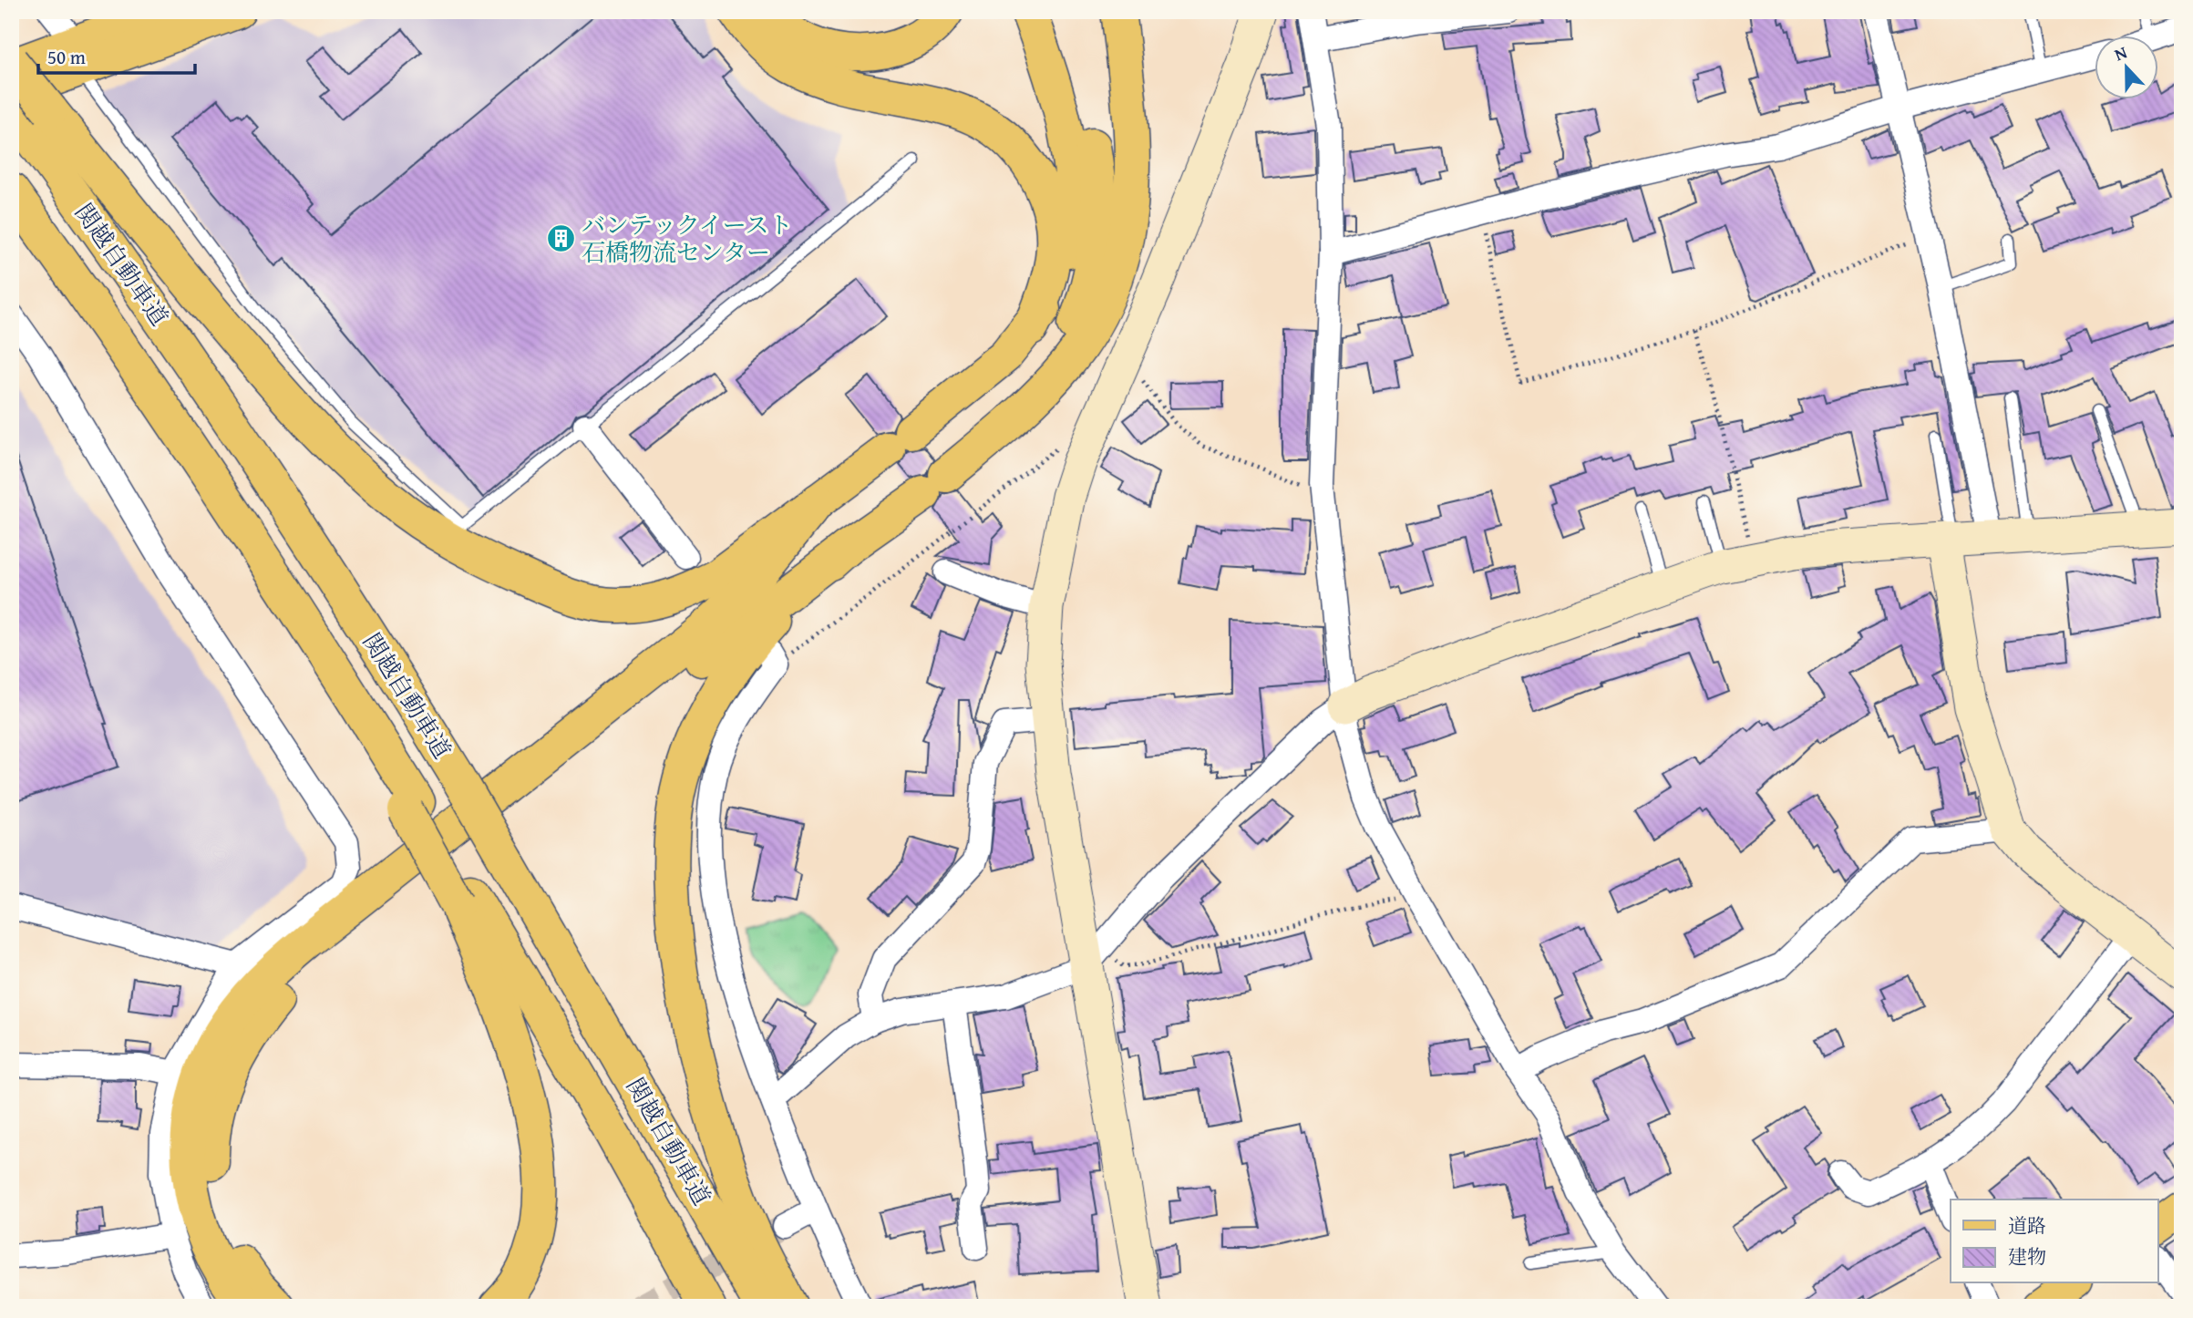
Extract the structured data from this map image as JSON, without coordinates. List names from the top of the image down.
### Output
{
  "streets": {
    "main road": ["関越自動車道"]
  },
  "places": {
    "building": ["バンテックイースト 石橋物流センター"]
  },
  "legend": ["道路", "建物"],
  "scale_bar": "50 m",
  "north": "top"
}
